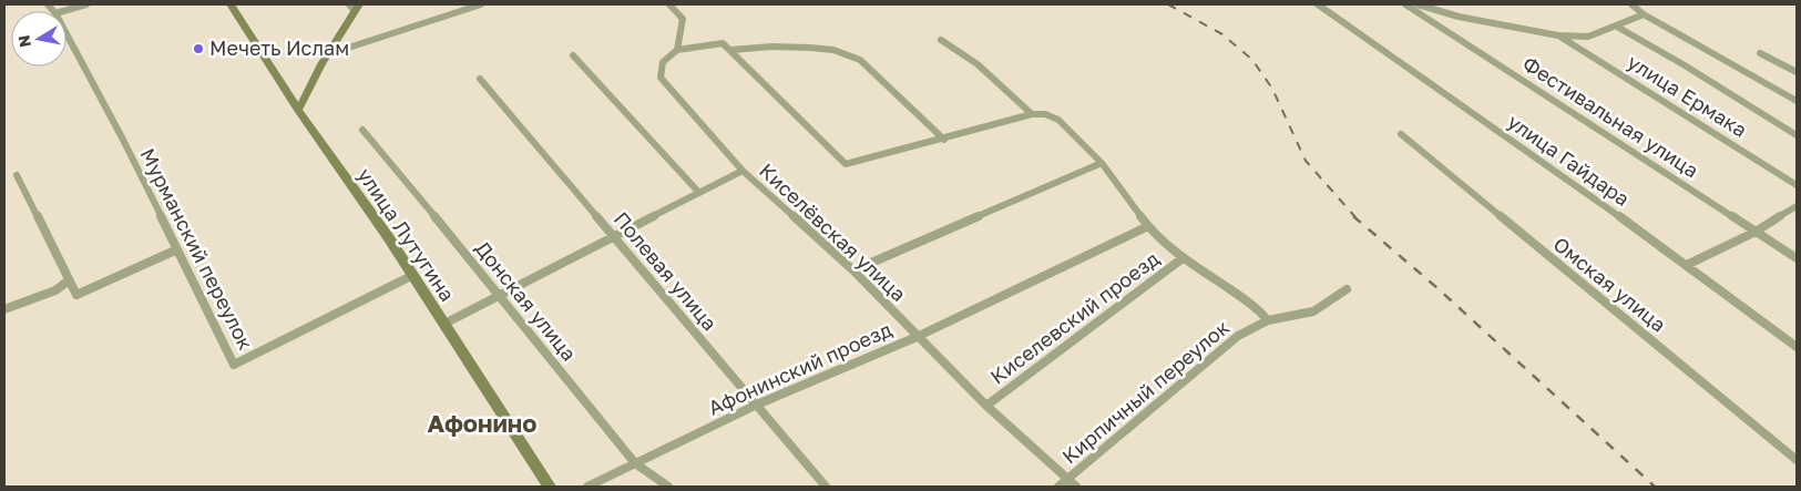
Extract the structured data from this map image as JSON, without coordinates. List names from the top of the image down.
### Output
{
  "streets": {
    "main road": ["улица Лутугина"],
    "street": [
      "улица Ермака",
      "Фестивальная улица",
      "улица Гайдара",
      "Киселёвская улица",
      "Мурманский переулок",
      "Полевая улица",
      "Омская улица",
      "Донская улица",
      "Киселевский проезд",
      "Афонинский проезд",
      "Кирпичный переулок"
    ]
  },
  "crossings": [
    ["Киселёвская улица", "Киселевский проезд"],
    ["Киселёвская улица", "Афонинский проезд"],
    ["Киселёвская улица", "Кирпичный переулок"],
    ["улица Лутугина", "Мурманский переулок"],
    ["Полевая улица", "Афонинский проезд"],
    ["Донская улица", "Афонинский проезд"]
  ],
  "districts": ["Афонино"],
  "places": ["Мечеть Ислам"],
  "north": "left"
}
